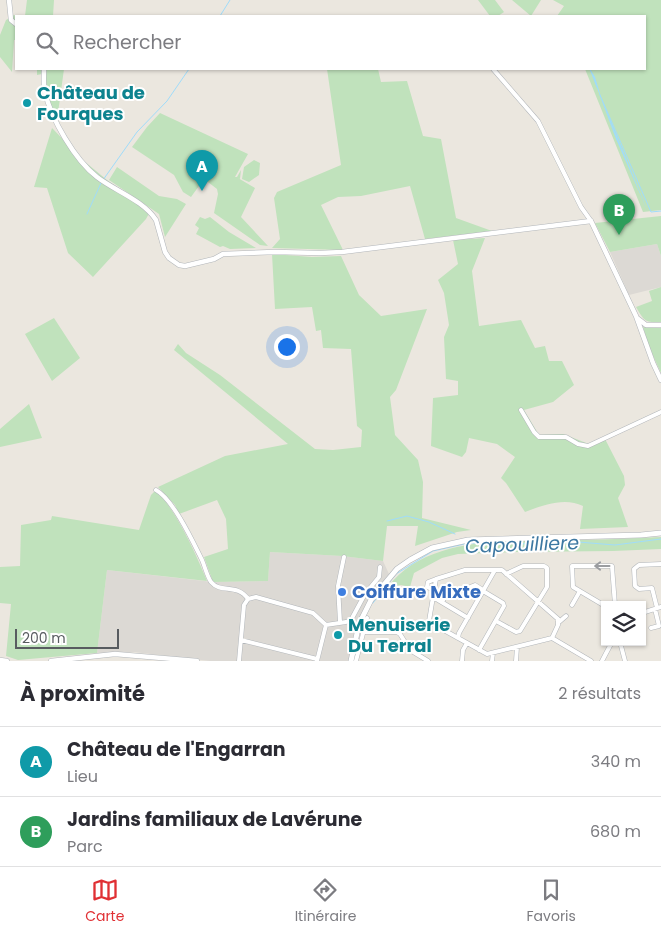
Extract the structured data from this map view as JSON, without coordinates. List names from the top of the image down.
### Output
{
  "water": ["Capouilliere"],
  "places": ["Château de Fourques", "Coiffure Mixte", "Menuiserie Du Terral"],
  "scale_bar": "200 m",
  "page": {
    "search": "Rechercher",
    "pins": ["A", "B"],
    "scale": "200 m",
    "heading": ["À proximité", "2 résultats"],
    "list": [
      {
        "mark": "A",
        "name": "Château de l'Engarran",
        "note": "Lieu",
        "value": "340 m"
      },
      {
        "mark": "B",
        "name": "Jardins familiaux de Lavérune",
        "note": "Parc",
        "value": "680 m"
      }
    ],
    "nav": ["Carte", "Itinéraire", "Favoris"]
  }
}
